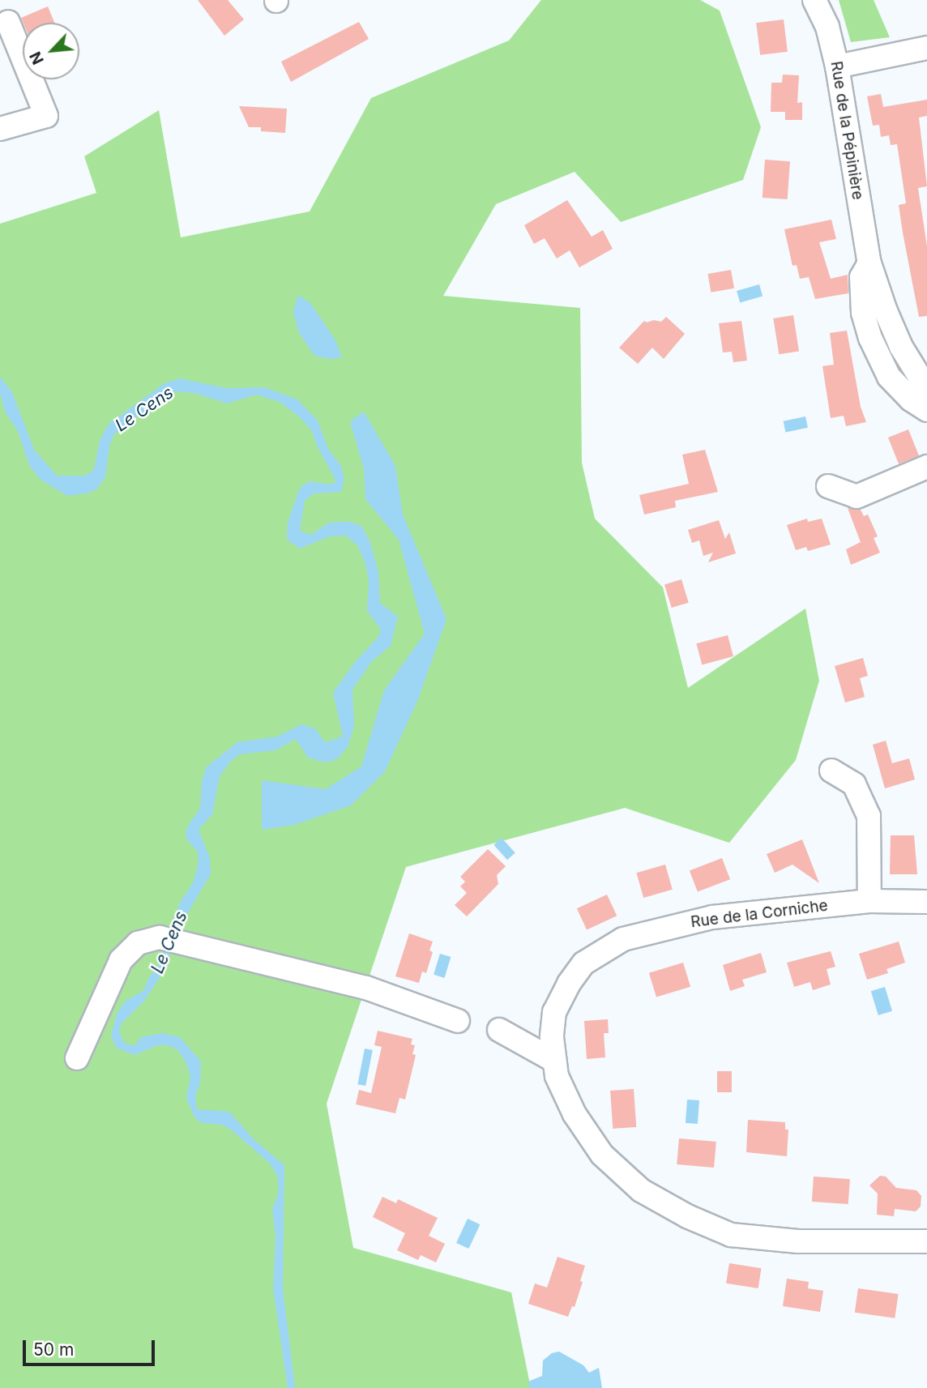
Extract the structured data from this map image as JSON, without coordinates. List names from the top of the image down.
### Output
{
  "streets": {
    "street": ["Rue de la Pépinière", "Rue de la Corniche"]
  },
  "water": ["Le Cens"],
  "scale_bar": "50 m",
  "north": "bottom left"
}
